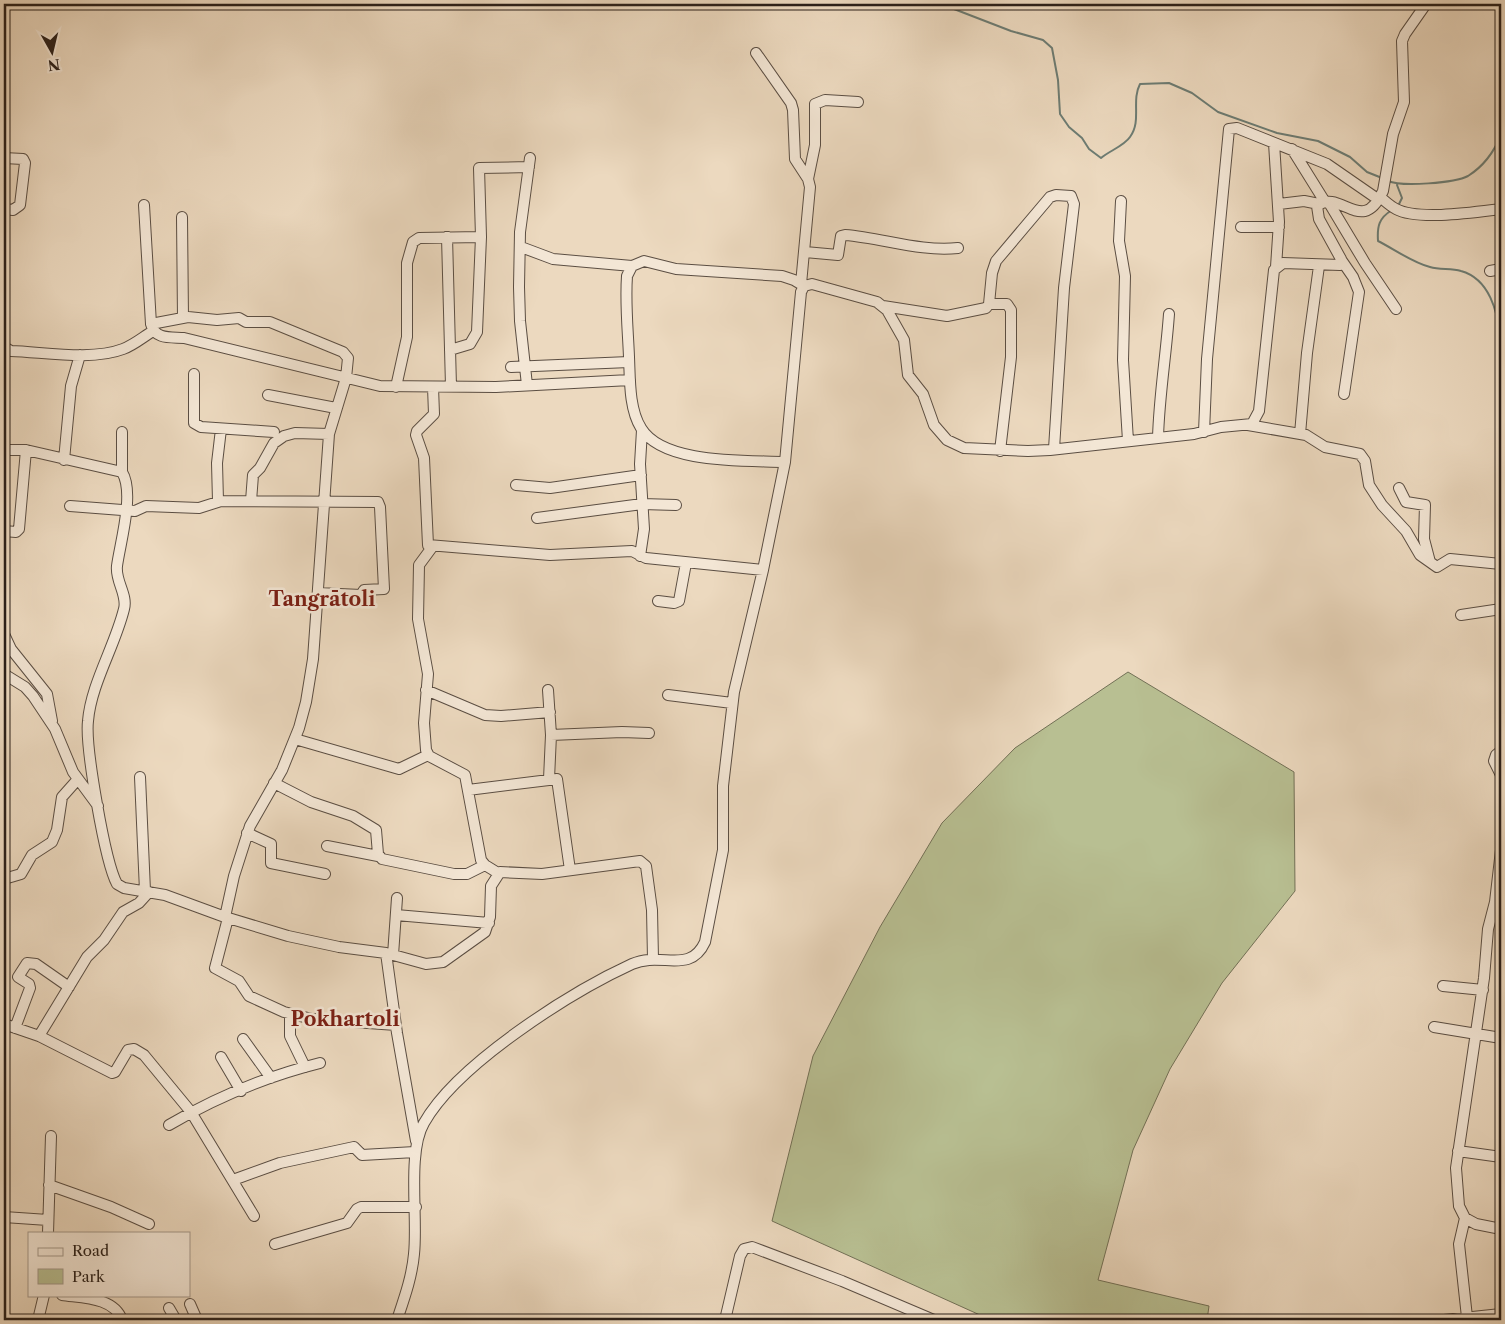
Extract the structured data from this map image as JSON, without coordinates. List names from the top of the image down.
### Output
{
  "districts": ["Tangrātoli", "Pokhartoli"],
  "legend": ["Road", "Park"],
  "north": "bottom"
}
